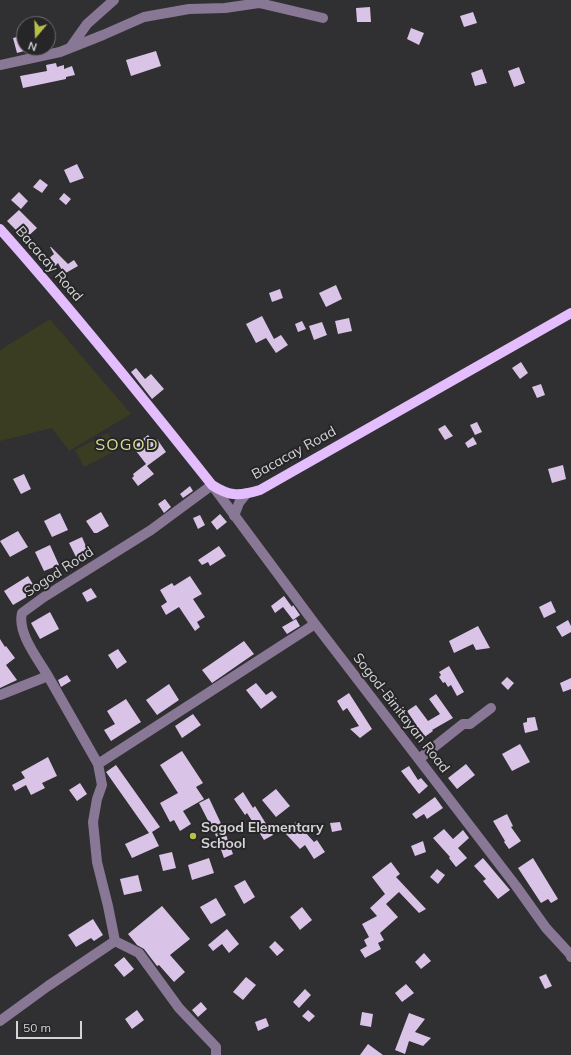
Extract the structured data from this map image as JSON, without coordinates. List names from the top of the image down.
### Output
{
  "streets": {
    "main road": ["Bacacay Road"],
    "street": ["Sogod Road", "Sogod-Binitayan Road"]
  },
  "crossings": [
    ["Bacacay Road", "Sogod Road"],
    ["Bacacay Road", "Sogod-Binitayan Road"],
    ["Sogod Road", "Sogod-Binitayan Road"]
  ],
  "districts": ["SOGOD"],
  "places": ["Sogod Elementary School"],
  "scale_bar": "50 m",
  "north": "bottom"
}
